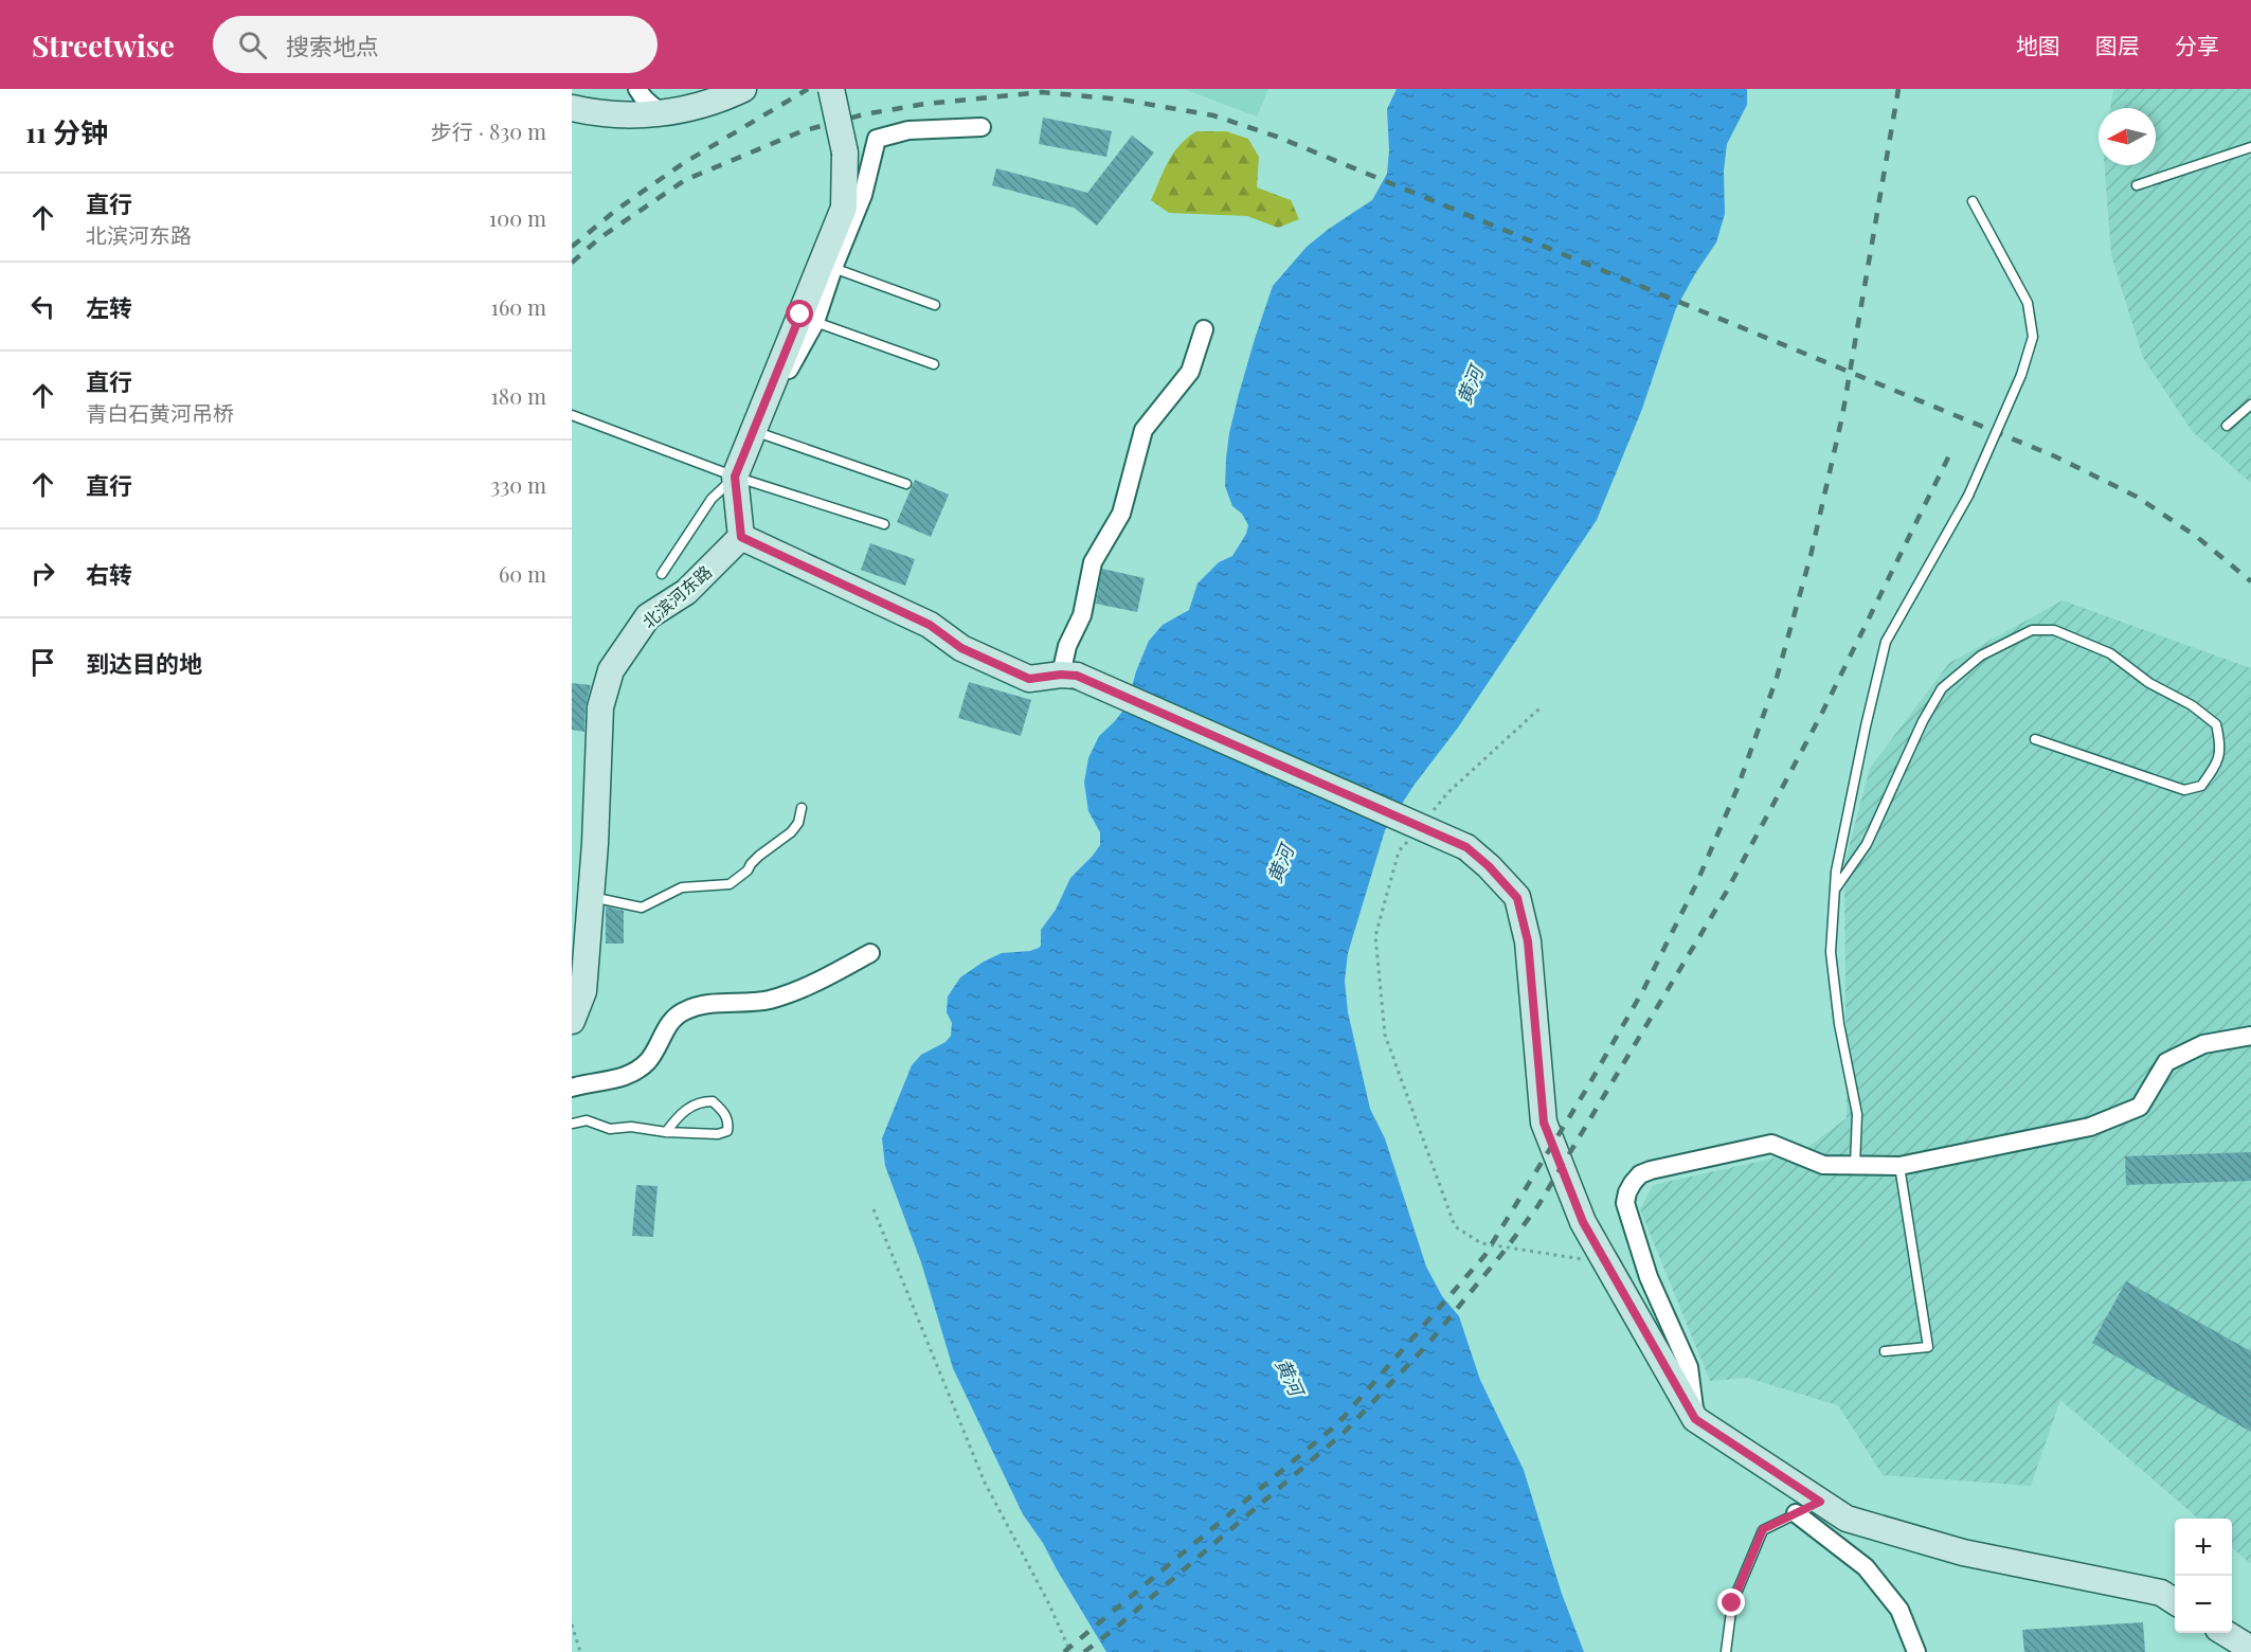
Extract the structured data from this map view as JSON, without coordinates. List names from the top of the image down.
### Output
{
  "streets": {
    "street": ["北滨河东路"]
  },
  "water": ["黄河"],
  "north": "left",
  "page": {
    "header": "Streetwise",
    "search": "搜索地点",
    "nav": ["地图", "图层", "分享"],
    "heading": ["11 分钟", "步行 · 830 m"],
    "list": [
      ["直行", "北滨河东路", "100 m"],
      ["左转", "160 m"],
      ["直行", "青白石黄河吊桥", "180 m"],
      ["直行", "330 m"],
      ["右转", "60 m"],
      "到达目的地"
    ],
    "map_buttons": ["+", "−"]
  }
}
